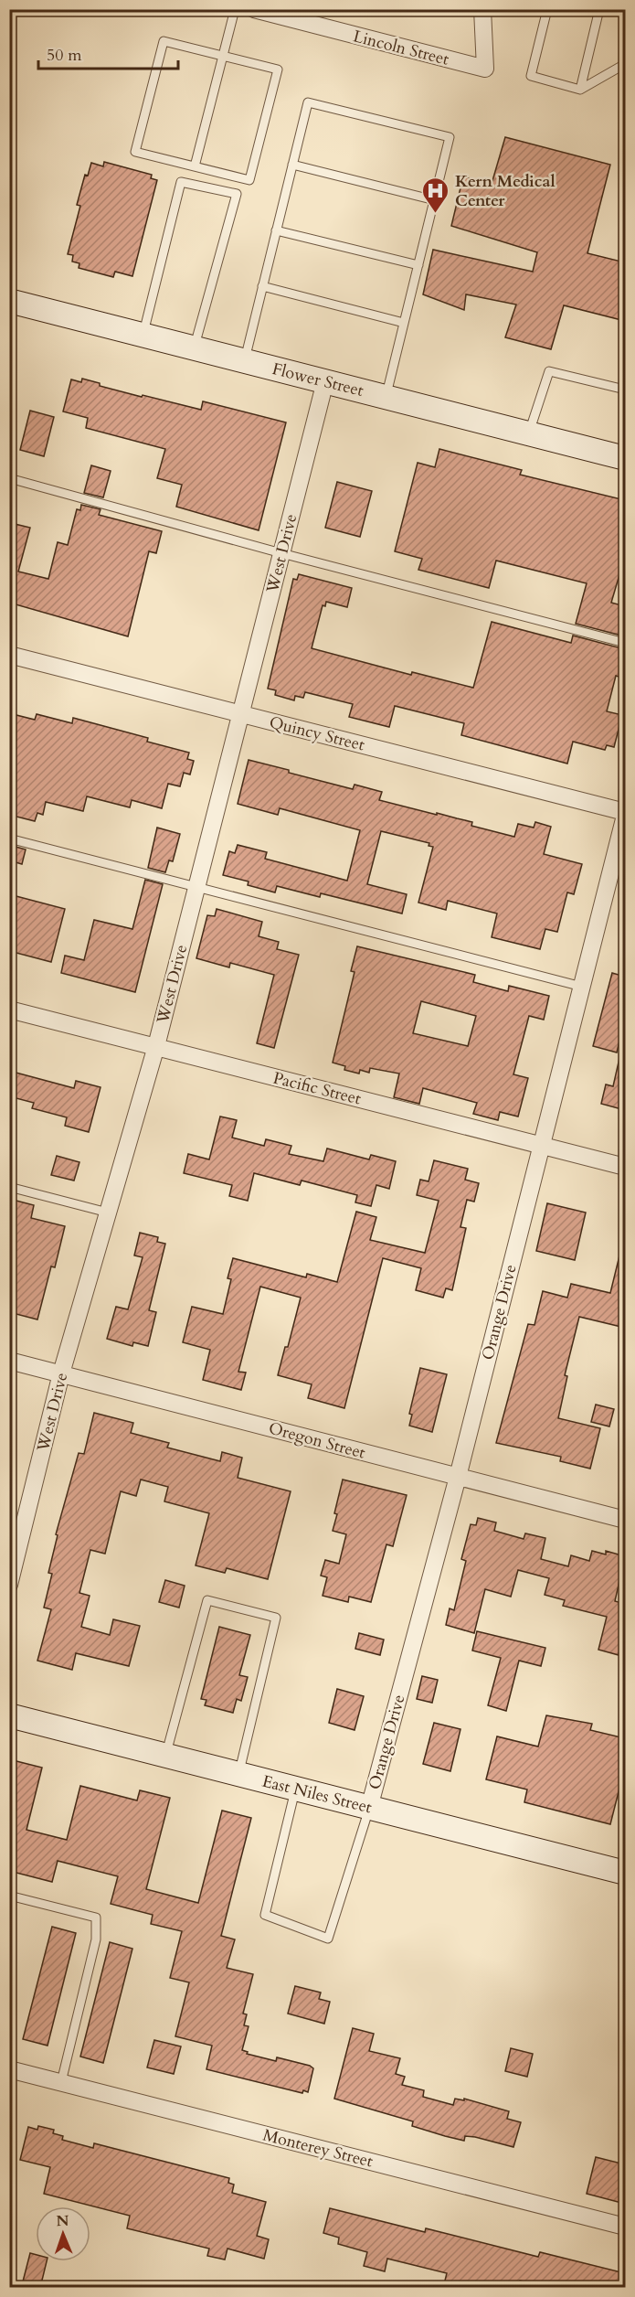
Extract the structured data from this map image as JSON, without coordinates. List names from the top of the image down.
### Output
{
  "streets": {
    "street": [
      "Lincoln Street",
      "Flower Street",
      "West Drive",
      "Quincy Street",
      "Pacific Street",
      "Orange Drive",
      "Oregon Street",
      "East Niles Street",
      "Monterey Street"
    ]
  },
  "crossings": [
    ["Flower Street", "West Drive"],
    ["West Drive", "Quincy Street"],
    ["West Drive", "Pacific Street"],
    ["West Drive", "Oregon Street"],
    ["Quincy Street", "Orange Drive"],
    ["Pacific Street", "Orange Drive"],
    ["Orange Drive", "Oregon Street"],
    ["Orange Drive", "East Niles Street"]
  ],
  "places": {
    "hospital": ["Kern Medical Center"]
  },
  "scale_bar": "50 m",
  "north": "top"
}
